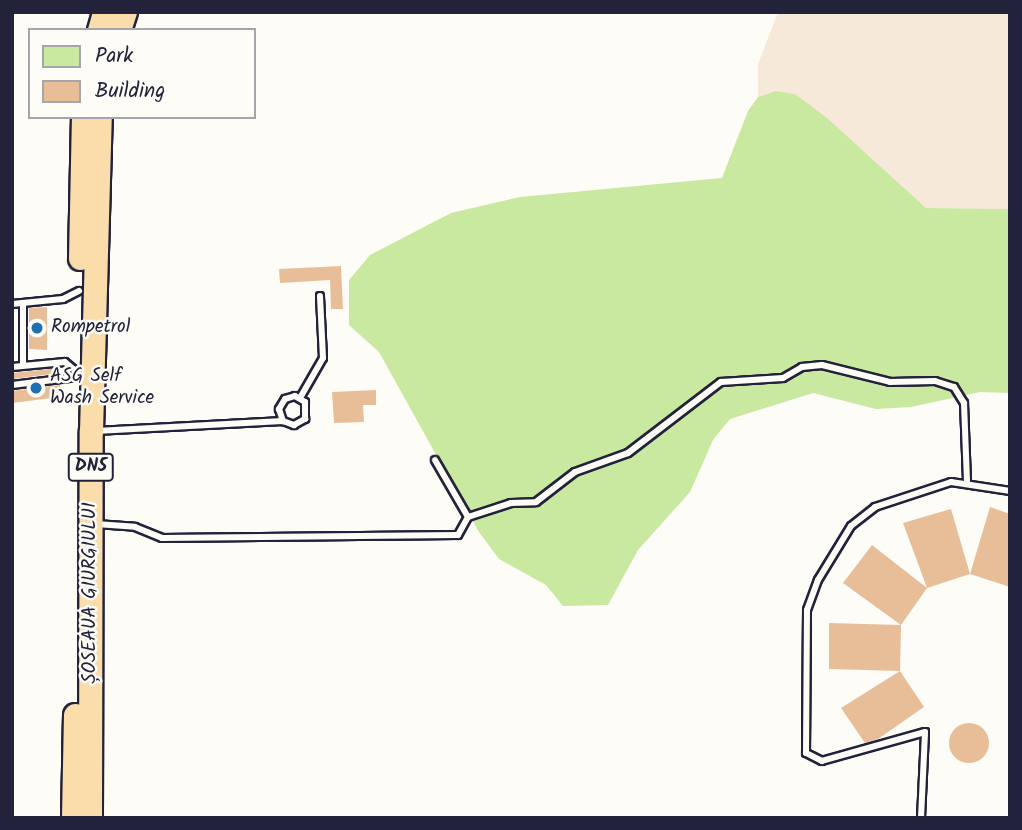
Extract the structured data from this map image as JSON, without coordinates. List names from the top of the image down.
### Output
{
  "streets": {
    "highway": ["DN5", "ȘOSEAUA GIURGIULUI"]
  },
  "places": ["Rompetrol", "ASG Self Wash Service"],
  "legend": ["Park", "Building"]
}
